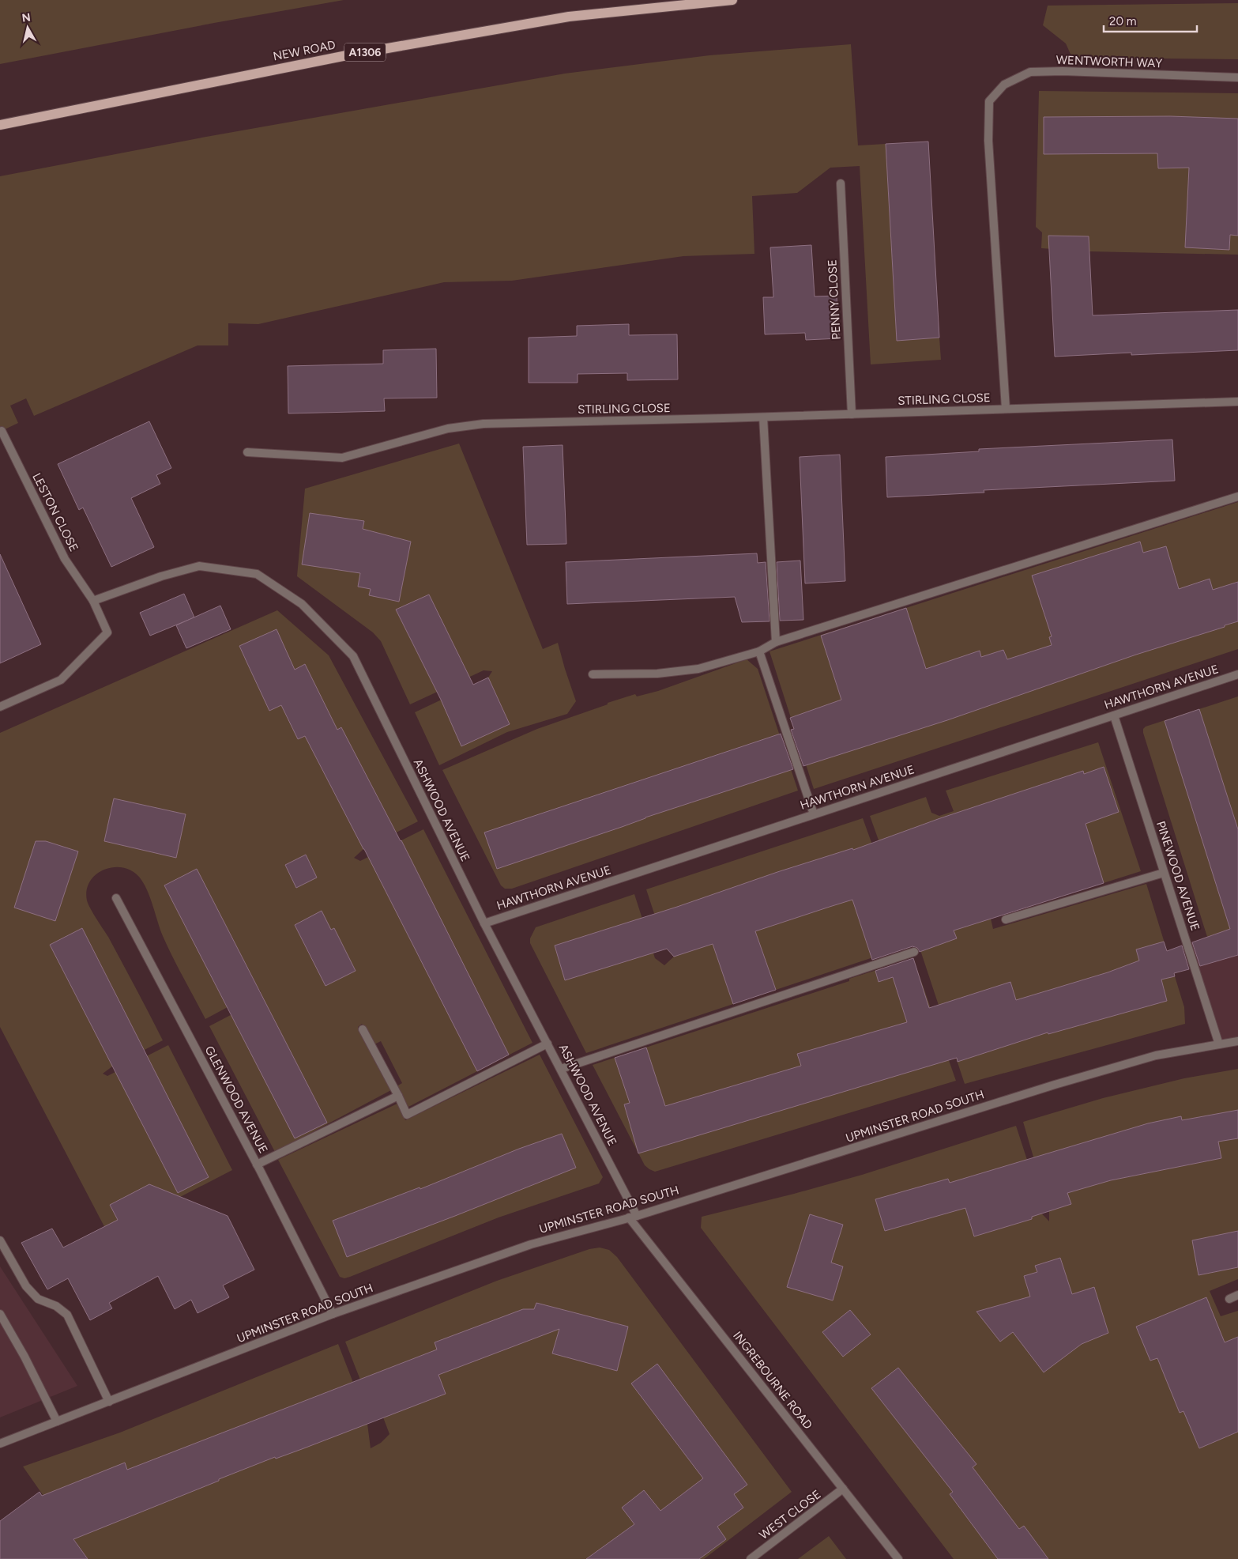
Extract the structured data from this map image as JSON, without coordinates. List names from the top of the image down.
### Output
{
  "streets": {
    "main road": ["NEW ROAD", "A1306"],
    "street": [
      "WENTWORTH WAY",
      "PENNY CLOSE",
      "STIRLING CLOSE",
      "LESTON CLOSE",
      "HAWTHORN AVENUE",
      "ASHWOOD AVENUE",
      "PINEWOOD AVENUE",
      "GLENWOOD AVENUE",
      "UPMINSTER ROAD SOUTH",
      "INGREBOURNE ROAD",
      "WEST CLOSE"
    ]
  },
  "crossings": [
    ["WENTWORTH WAY", "STIRLING CLOSE"],
    ["PENNY CLOSE", "STIRLING CLOSE"],
    ["LESTON CLOSE", "ASHWOOD AVENUE"],
    ["HAWTHORN AVENUE", "ASHWOOD AVENUE"],
    ["HAWTHORN AVENUE", "PINEWOOD AVENUE"],
    ["ASHWOOD AVENUE", "UPMINSTER ROAD SOUTH"],
    ["ASHWOOD AVENUE", "INGREBOURNE ROAD"],
    ["PINEWOOD AVENUE", "UPMINSTER ROAD SOUTH"],
    ["GLENWOOD AVENUE", "UPMINSTER ROAD SOUTH"],
    ["UPMINSTER ROAD SOUTH", "INGREBOURNE ROAD"],
    ["INGREBOURNE ROAD", "WEST CLOSE"]
  ],
  "scale_bar": "20 m",
  "north": "top"
}
